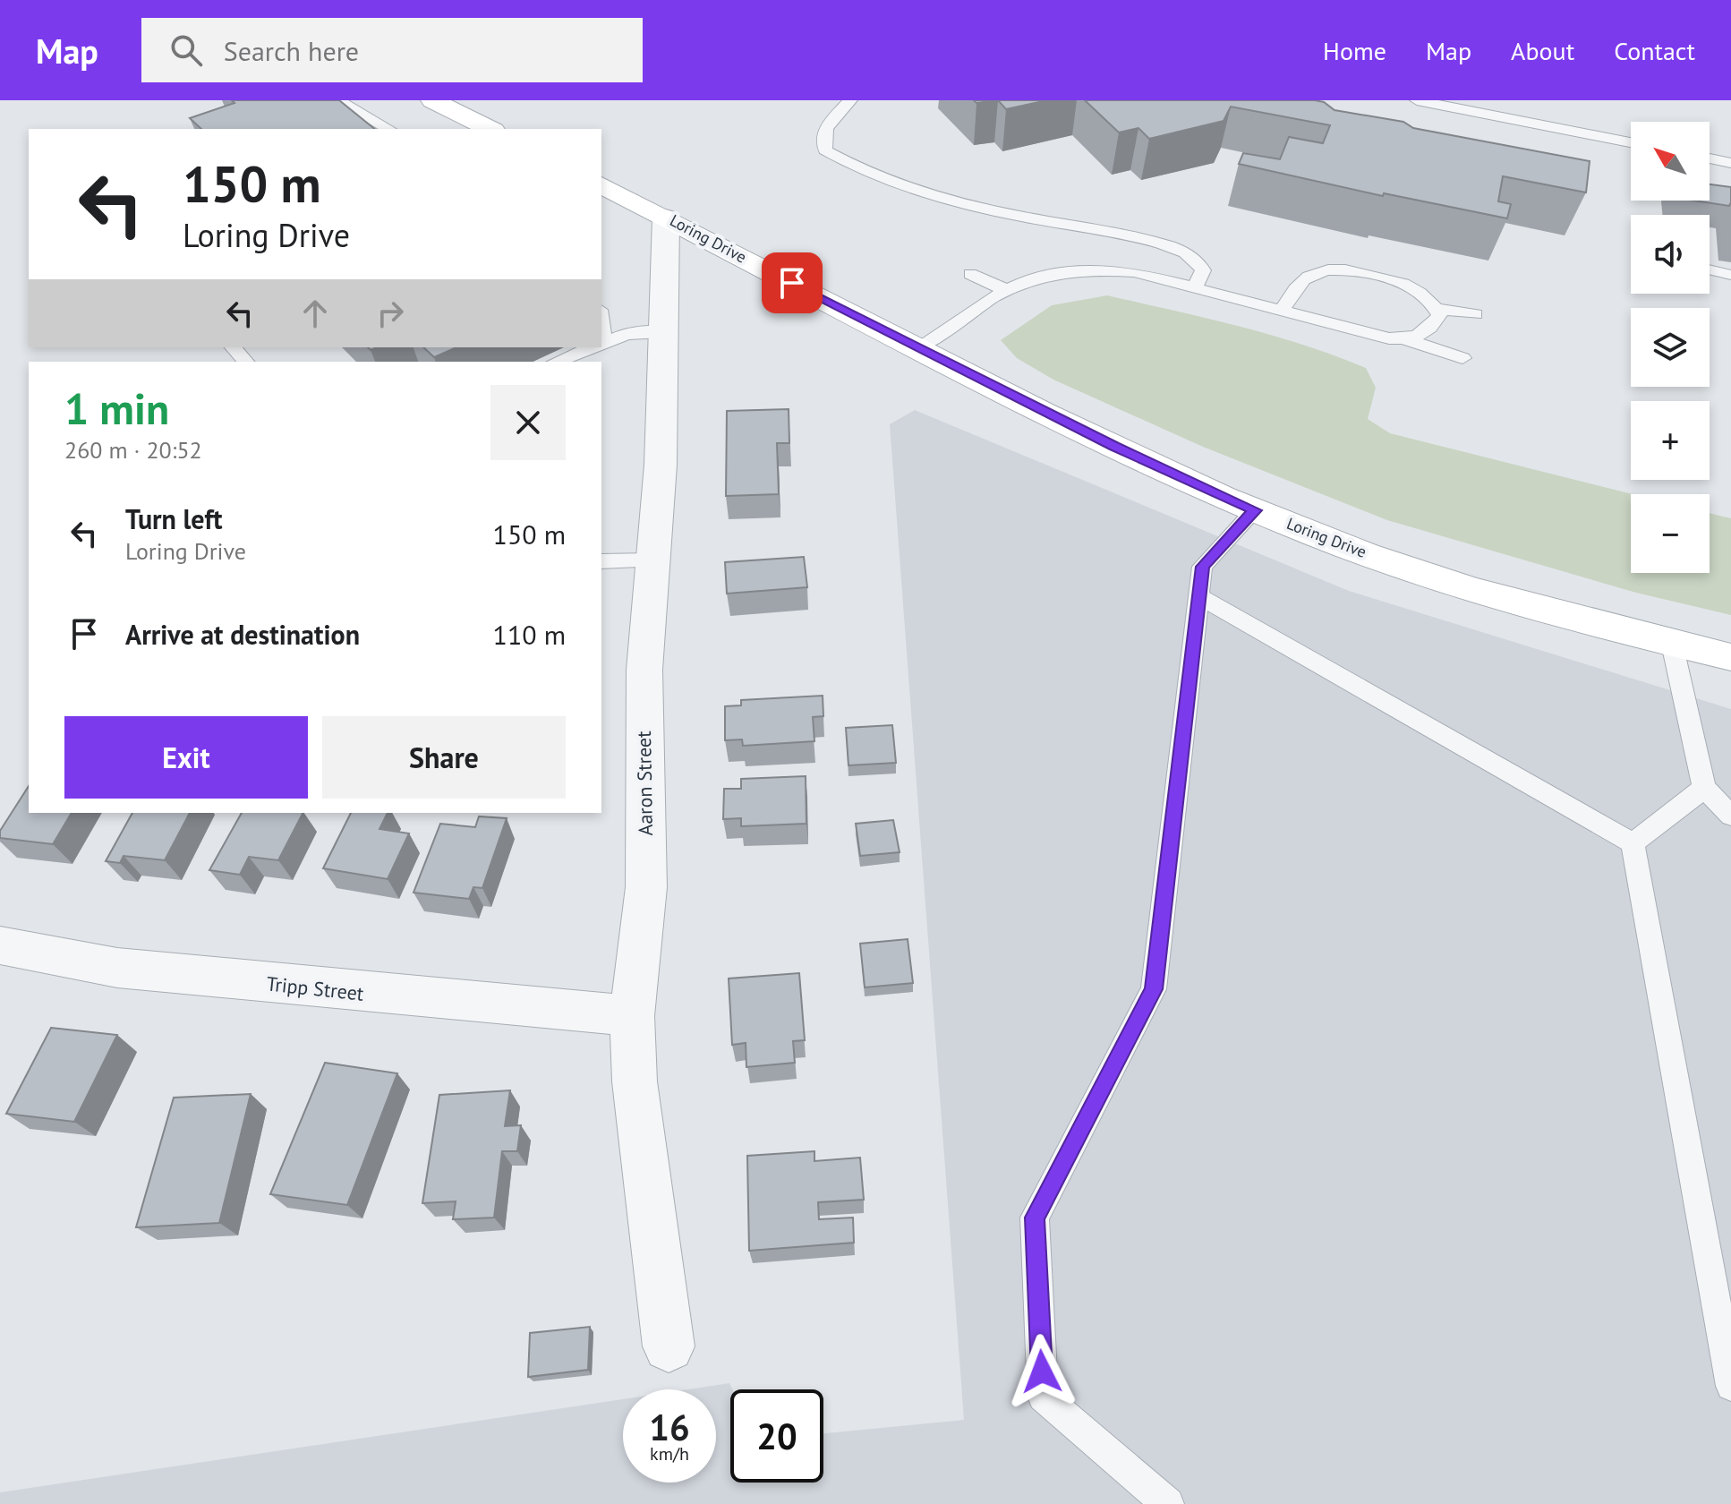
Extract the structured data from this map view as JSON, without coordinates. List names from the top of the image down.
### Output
{
  "streets": {
    "street": ["Loring Drive", "Aaron Street", "Tripp Street"]
  },
  "crossings": [
    ["Loring Drive", "Aaron Street"],
    ["Aaron Street", "Tripp Street"]
  ],
  "north": "top left",
  "page": {
    "header": "Map",
    "search": "Search here",
    "nav": [
      "Home",
      "Map",
      "About",
      "Contact"
    ],
    "map_buttons": ["+", "−"],
    "turn": ["150 m", "Loring Drive"],
    "heading": ["1 min", "260 m · 20:52"],
    "list": [
      {
        "name": "Turn left",
        "note": "Loring Drive",
        "value": "150 m"
      },
      {
        "name": "Arrive at destination",
        "value": "110 m"
      }
    ],
    "buttons": ["Exit", "Share"],
    "speed": "16 km/h",
    "limit": "20"
  }
}
